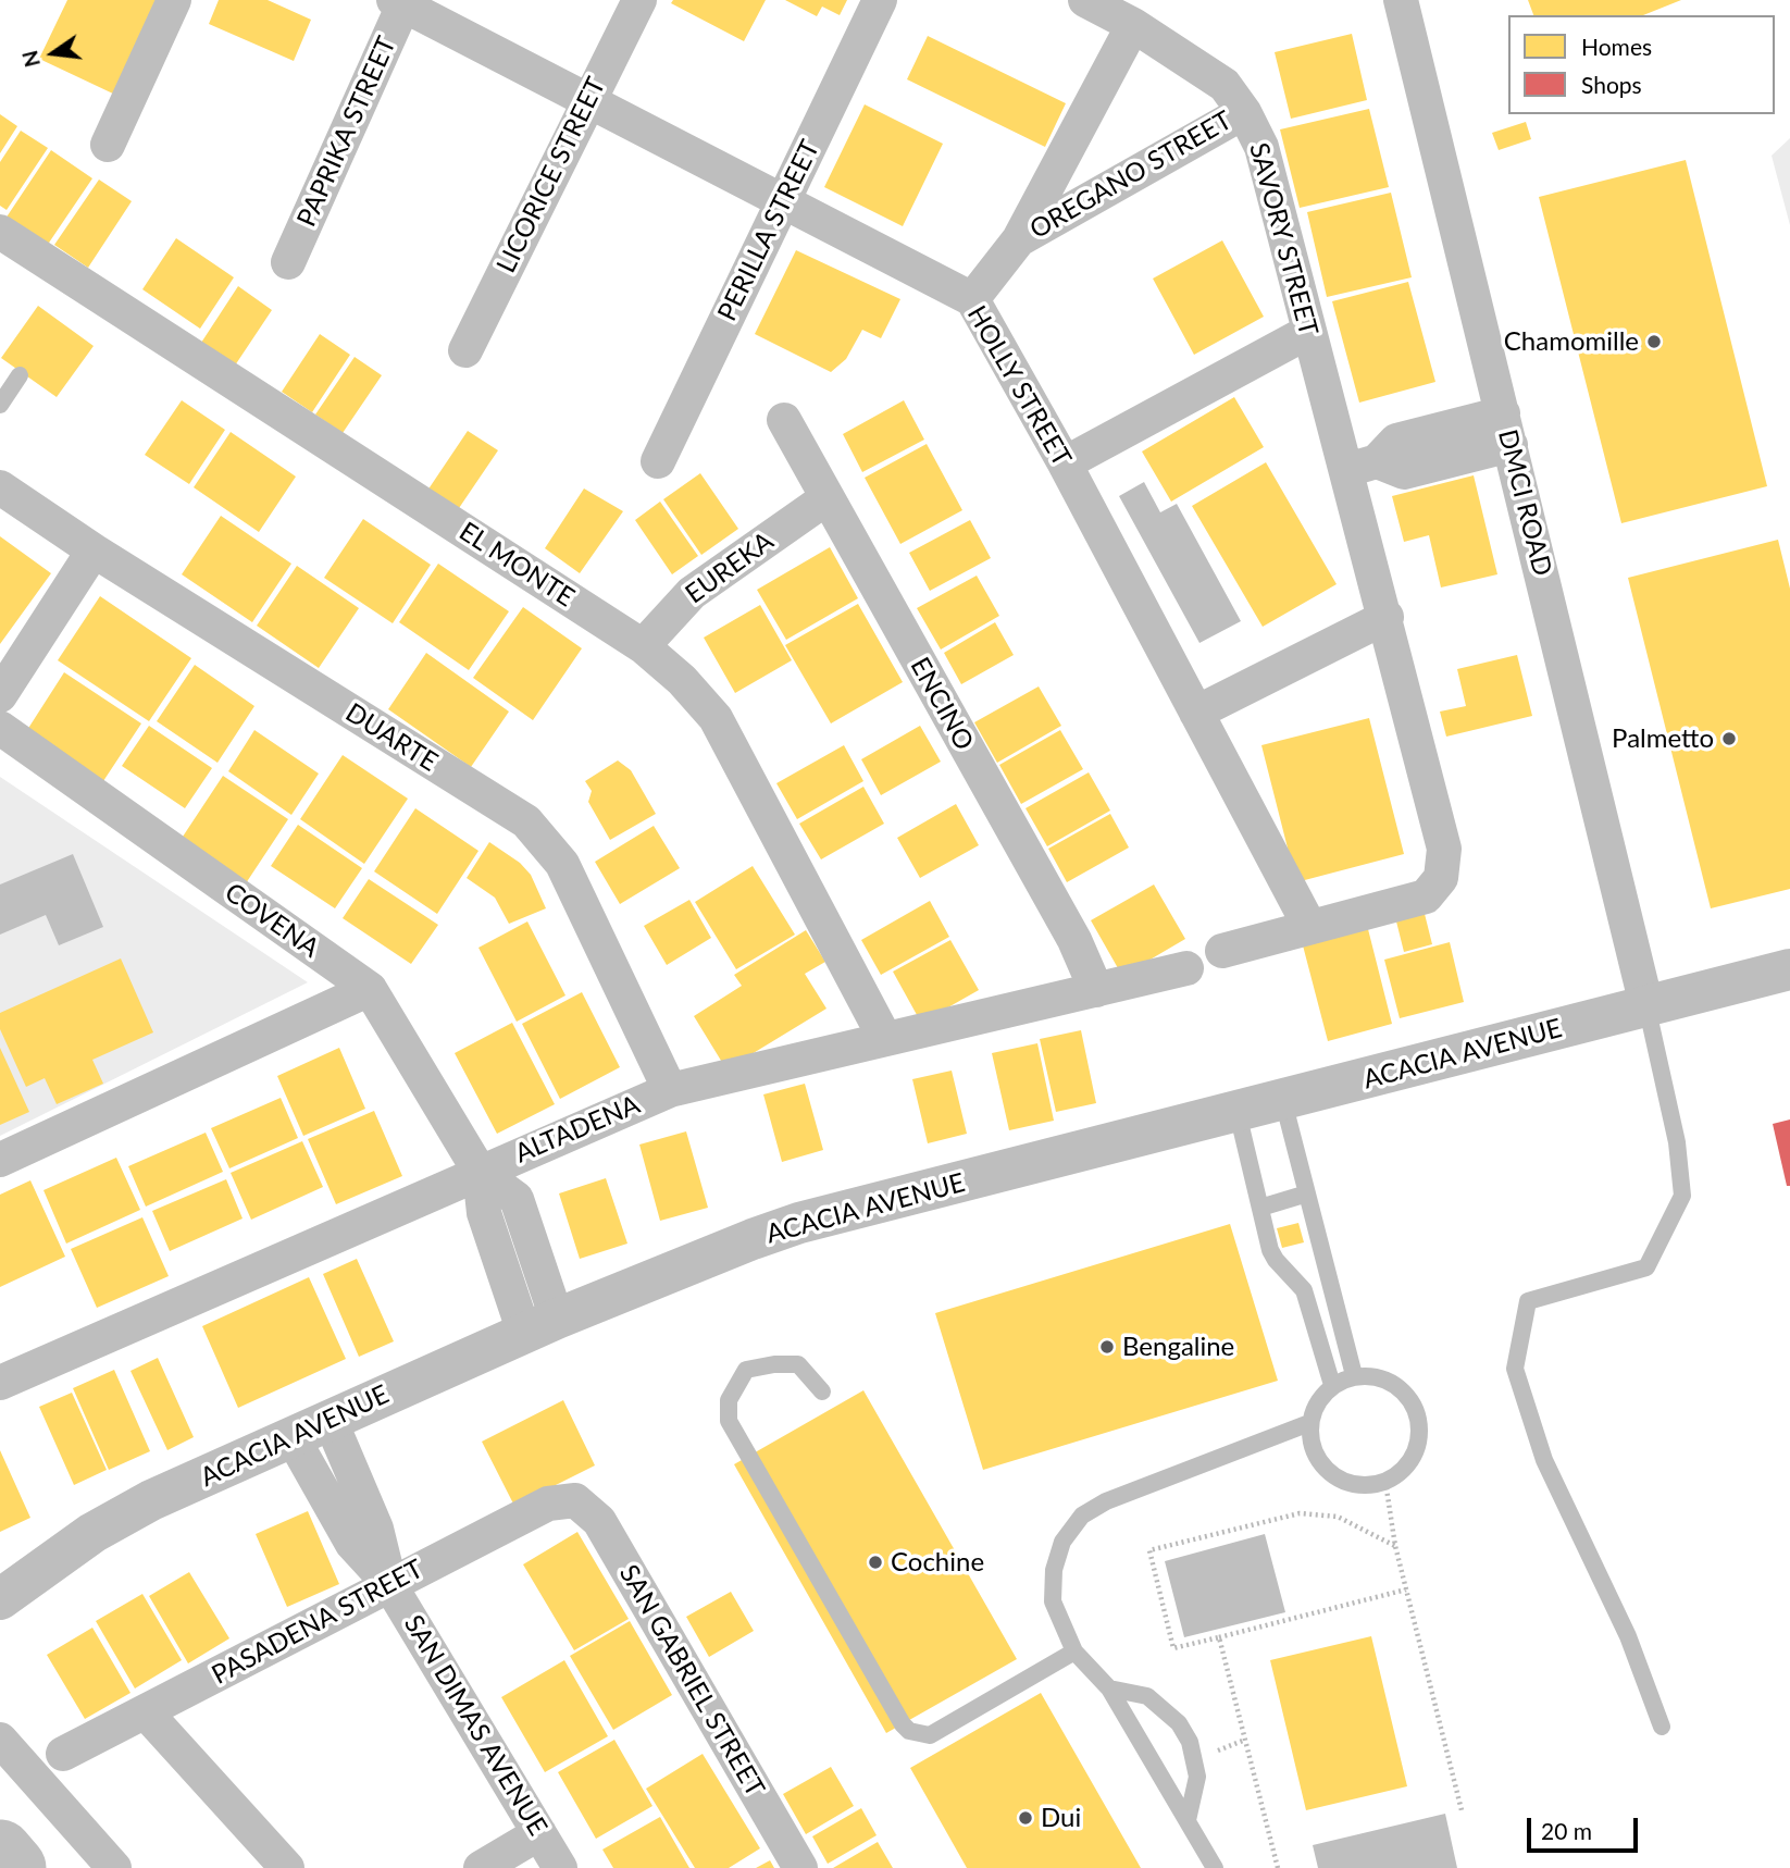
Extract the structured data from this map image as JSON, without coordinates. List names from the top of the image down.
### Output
{
  "streets": {
    "street": [
      "PAPRIKA STREET",
      "LICORICE STREET",
      "OREGANO STREET",
      "PERILLA STREET",
      "SAVORY STREET",
      "HOLLY STREET",
      "DMCI ROAD",
      "EL MONTE",
      "EUREKA",
      "ENCINO",
      "DUARTE",
      "COVENA",
      "ACACIA AVENUE",
      "ALTADENA",
      "PASADENA STREET",
      "SAN GABRIEL STREET",
      "SAN DIMAS AVENUE"
    ]
  },
  "crossings": [
    ["PAPRIKA STREET", "HOLLY STREET"],
    ["LICORICE STREET", "HOLLY STREET"],
    ["OREGANO STREET", "SAVORY STREET"],
    ["OREGANO STREET", "HOLLY STREET"],
    ["PERILLA STREET", "HOLLY STREET"],
    ["SAVORY STREET", "HOLLY STREET"],
    ["DMCI ROAD", "ACACIA AVENUE"],
    ["EL MONTE", "EUREKA"],
    ["EL MONTE", "ALTADENA"],
    ["EUREKA", "ENCINO"],
    ["ENCINO", "ALTADENA"],
    ["DUARTE", "ALTADENA"],
    ["COVENA", "ACACIA AVENUE"],
    ["COVENA", "ALTADENA"],
    ["ACACIA AVENUE", "SAN DIMAS AVENUE"],
    ["PASADENA STREET", "SAN GABRIEL STREET"],
    ["PASADENA STREET", "SAN DIMAS AVENUE"]
  ],
  "places": [
    "Chamomille",
    "Palmetto",
    "Bengaline",
    "Cochine",
    "Dui"
  ],
  "legend": ["Homes", "Shops"],
  "scale_bar": "20 m",
  "north": "left"
}
